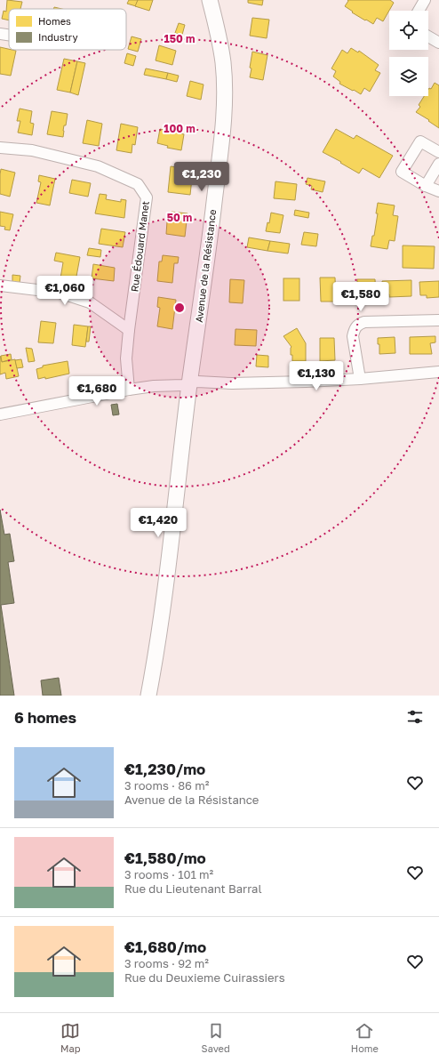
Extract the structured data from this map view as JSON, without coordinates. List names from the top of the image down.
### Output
{
  "streets": {
    "main road": ["Avenue de la Résistance"],
    "street": ["Rue Édouard Manet"]
  },
  "legend": ["Homes", "Industry"],
  "page": {
    "price": [
      "€1,230",
      "€1,060",
      "€1,580",
      "€1,130",
      "€1,680",
      "€1,420"
    ],
    "heading": "6 homes",
    "list": [
      {
        "name": "€1,230/mo",
        "note": "3 rooms · 86 m² · Avenue de la Résistance"
      },
      {
        "name": "€1,580/mo",
        "note": "3 rooms · 101 m² · Rue du Lieutenant Barral"
      },
      {
        "name": "€1,680/mo",
        "note": "3 rooms · 92 m² · Rue du Deuxieme Cuirassiers"
      }
    ],
    "tabs": ["Map", "Saved", "Home"]
  },
  "rings": ["150 m", "100 m", "50 m"]
}
